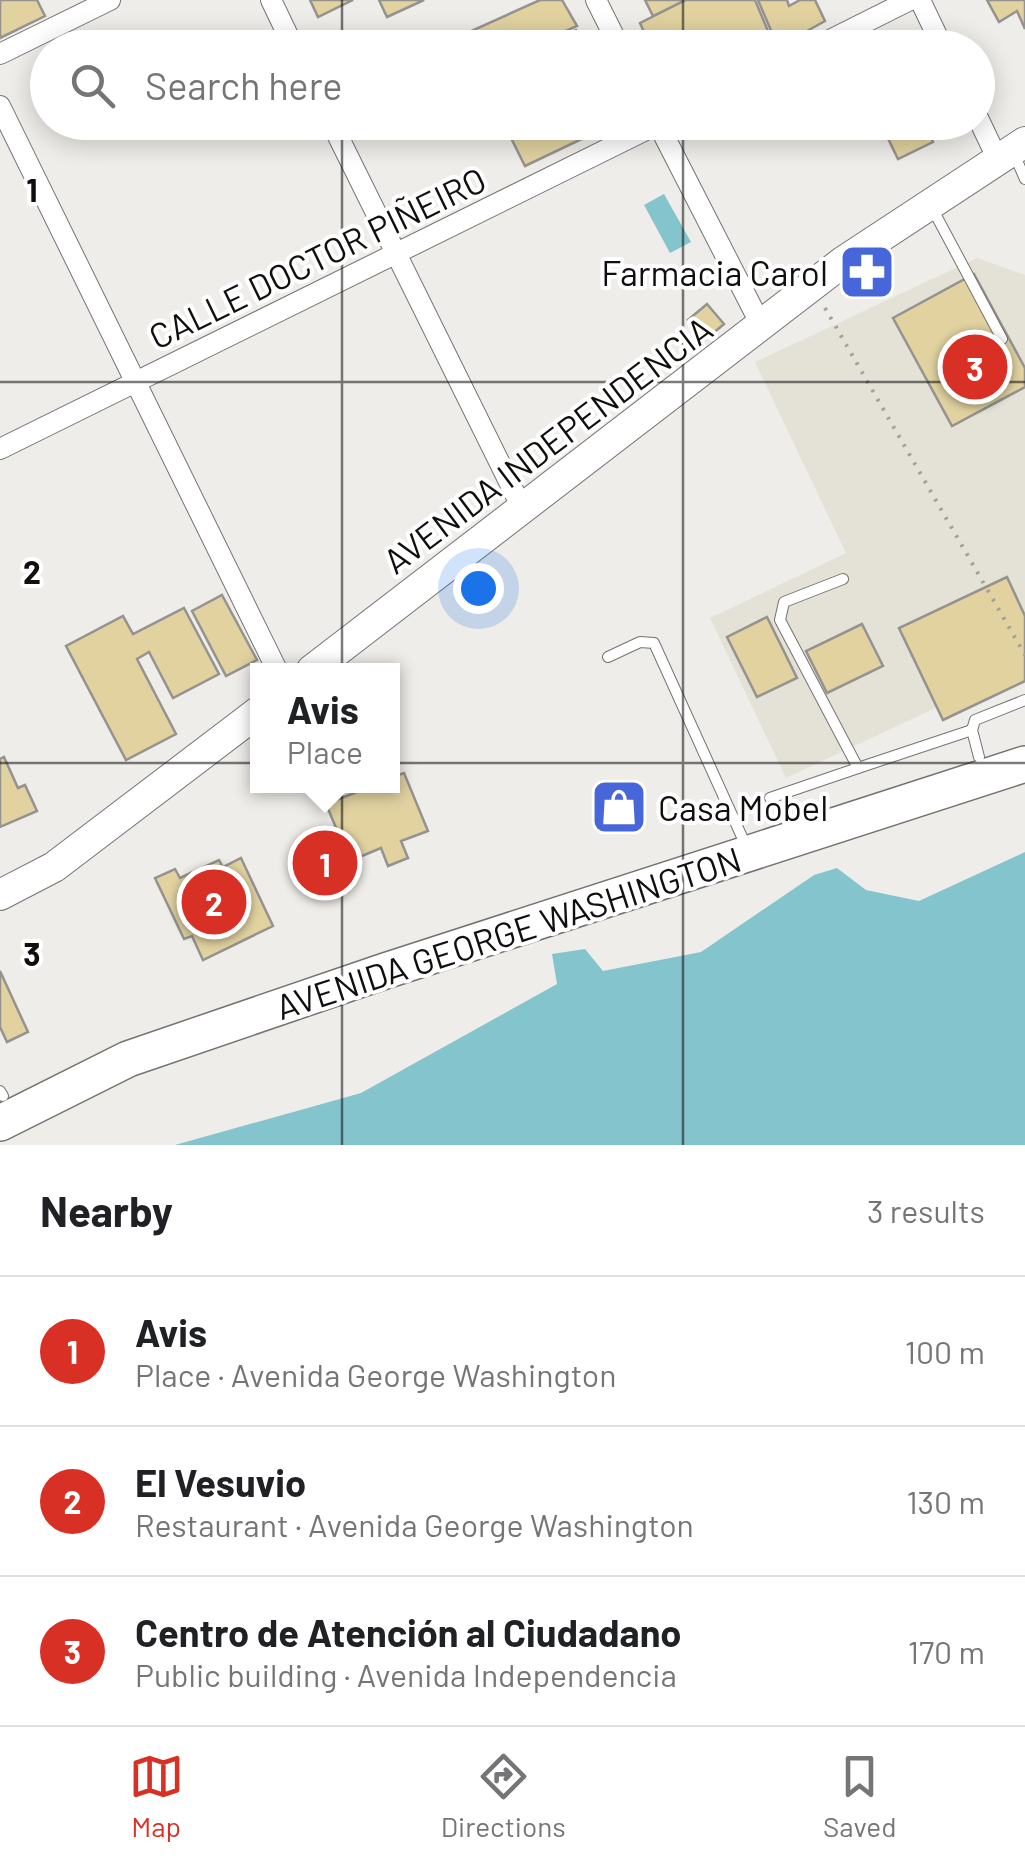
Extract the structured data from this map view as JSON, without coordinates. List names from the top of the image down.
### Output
{
  "streets": {
    "highway": ["AVENIDA GEORGE WASHINGTON"],
    "main road": ["AVENIDA INDEPENDENCIA"],
    "street": ["CALLE DOCTOR PIÑEIRO"]
  },
  "places": {
    "pharmacy": ["Farmacia Carol"],
    "shop": ["Casa Mobel"]
  },
  "page": {
    "search": "Search here",
    "pins": ["3", "1", "2"],
    "popup": ["Avis", "Place"],
    "heading": ["Nearby", "3 results"],
    "list": [
      {
        "mark": "1",
        "name": "Avis",
        "note": "Place · Avenida George Washington",
        "value": "100 m"
      },
      {
        "mark": "2",
        "name": "El Vesuvio",
        "note": "Restaurant · Avenida George Washington",
        "value": "130 m"
      },
      {
        "mark": "3",
        "name": "Centro de Atención al Ciudadano",
        "note": "Public building · Avenida Independencia",
        "value": "170 m"
      }
    ],
    "nav": ["Map", "Directions", "Saved"]
  },
  "grid": {
    "rows": ["1", "2", "3"]
  }
}
